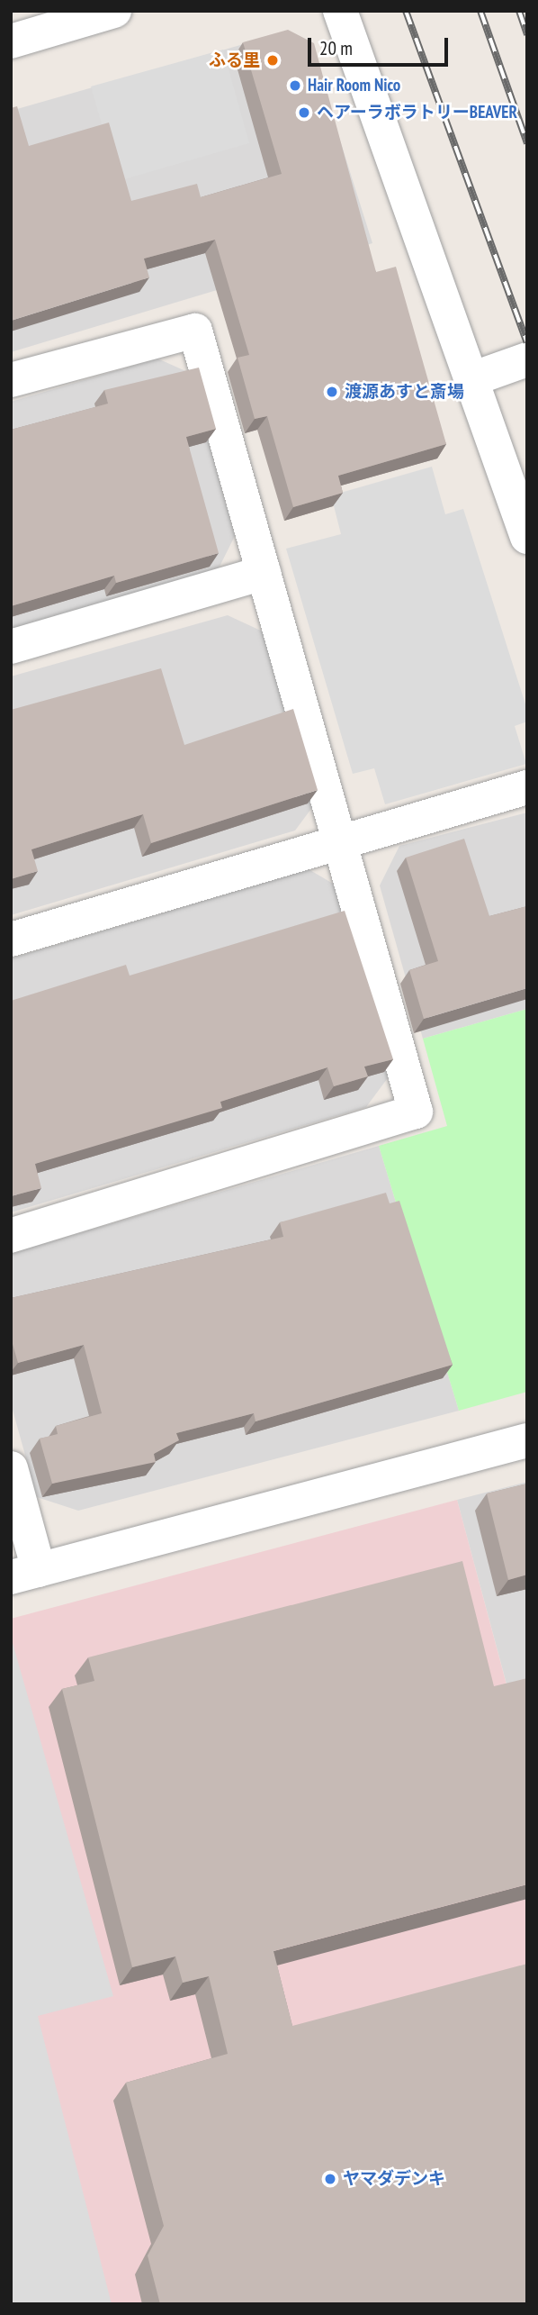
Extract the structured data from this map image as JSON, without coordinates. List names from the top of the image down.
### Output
{
  "places": [
    "ふる里",
    "Hair Room Nico",
    "ヘアーラボラトリーBEAVER",
    "渡源あすと斎場",
    "ヤマダデンキ"
  ],
  "scale_bar": "20 m"
}
